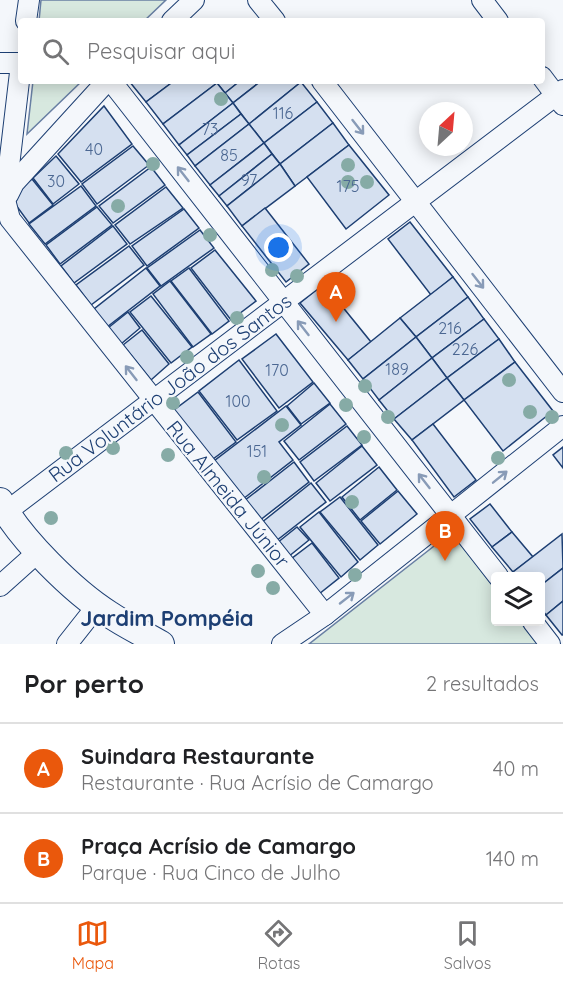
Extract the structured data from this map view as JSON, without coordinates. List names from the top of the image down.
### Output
{
  "streets": {
    "street": ["Rua Voluntário João dos Santos", "Rua Almeida Júnior"]
  },
  "crossings": [
    ["Rua Voluntário João dos Santos", "Rua Almeida Júnior"]
  ],
  "districts": ["Jardim Pompéia"],
  "house_numbers": [
    "116",
    "73",
    "40",
    "85",
    "97",
    "30",
    "175",
    "216",
    "226",
    "189",
    "170",
    "100",
    "151"
  ],
  "north": "top right",
  "page": {
    "search": "Pesquisar aqui",
    "pins": ["A", "B"],
    "heading": ["Por perto", "2 resultados"],
    "list": [
      {
        "mark": "A",
        "name": "Suindara Restaurante",
        "note": "Restaurante · Rua Acrísio de Camargo",
        "value": "40 m"
      },
      {
        "mark": "B",
        "name": "Praça Acrísio de Camargo",
        "note": "Parque · Rua Cinco de Julho",
        "value": "140 m"
      }
    ],
    "nav": ["Mapa", "Rotas", "Salvos"]
  }
}
